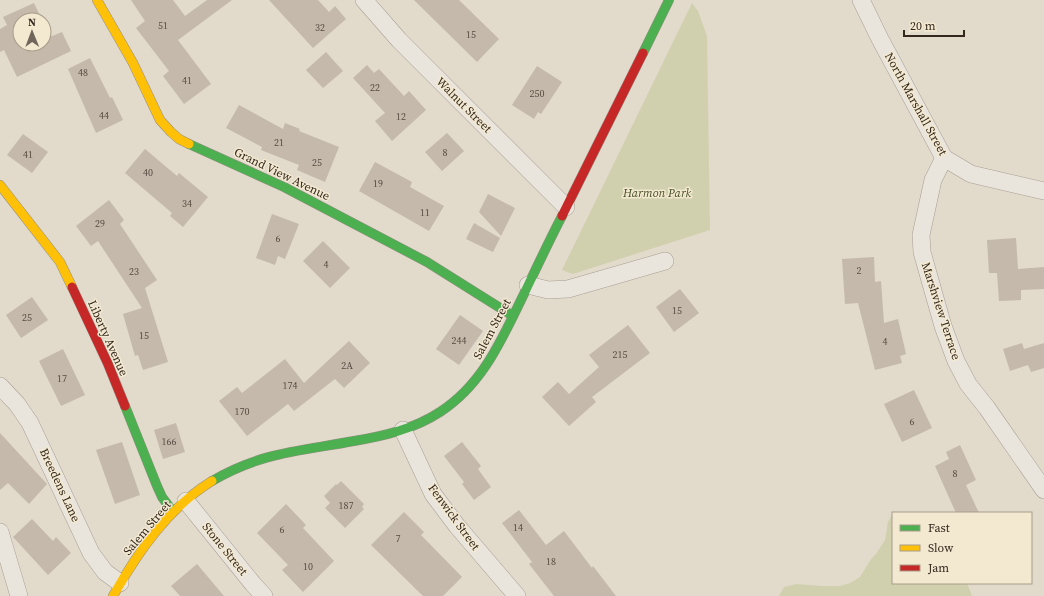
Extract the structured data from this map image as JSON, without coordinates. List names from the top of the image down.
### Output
{
  "streets": {
    "street": [
      "North Marshall Street",
      "Walnut Street",
      "Grand View Avenue",
      "Marshview Terrace",
      "Salem Street",
      "Liberty Avenue",
      "Breedens Lane",
      "Fenwick Street",
      "Stone Street"
    ]
  },
  "crossings": [
    ["North Marshall Street", "Marshview Terrace"],
    ["Walnut Street", "Salem Street"],
    ["Grand View Avenue", "Salem Street"],
    ["Salem Street", "Liberty Avenue"],
    ["Salem Street", "Breedens Lane"],
    ["Salem Street", "Fenwick Street"],
    ["Salem Street", "Stone Street"]
  ],
  "parks": ["Harmon Park"],
  "house_numbers": [
    "51",
    "32",
    "15",
    "48",
    "41",
    "22",
    "250",
    "44",
    "12",
    "21",
    "8",
    "41",
    "25",
    "40",
    "19",
    "34",
    "11",
    "29",
    "6",
    "4",
    "2",
    "23",
    "15",
    "25",
    "15",
    "244",
    "4",
    "215",
    "2A",
    "17",
    "174",
    "170",
    "6",
    "166",
    "8",
    "187",
    "14",
    "6",
    "7",
    "18",
    "10"
  ],
  "legend": ["Fast", "Slow", "Jam"],
  "scale_bar": "20 m",
  "north": "top"
}
